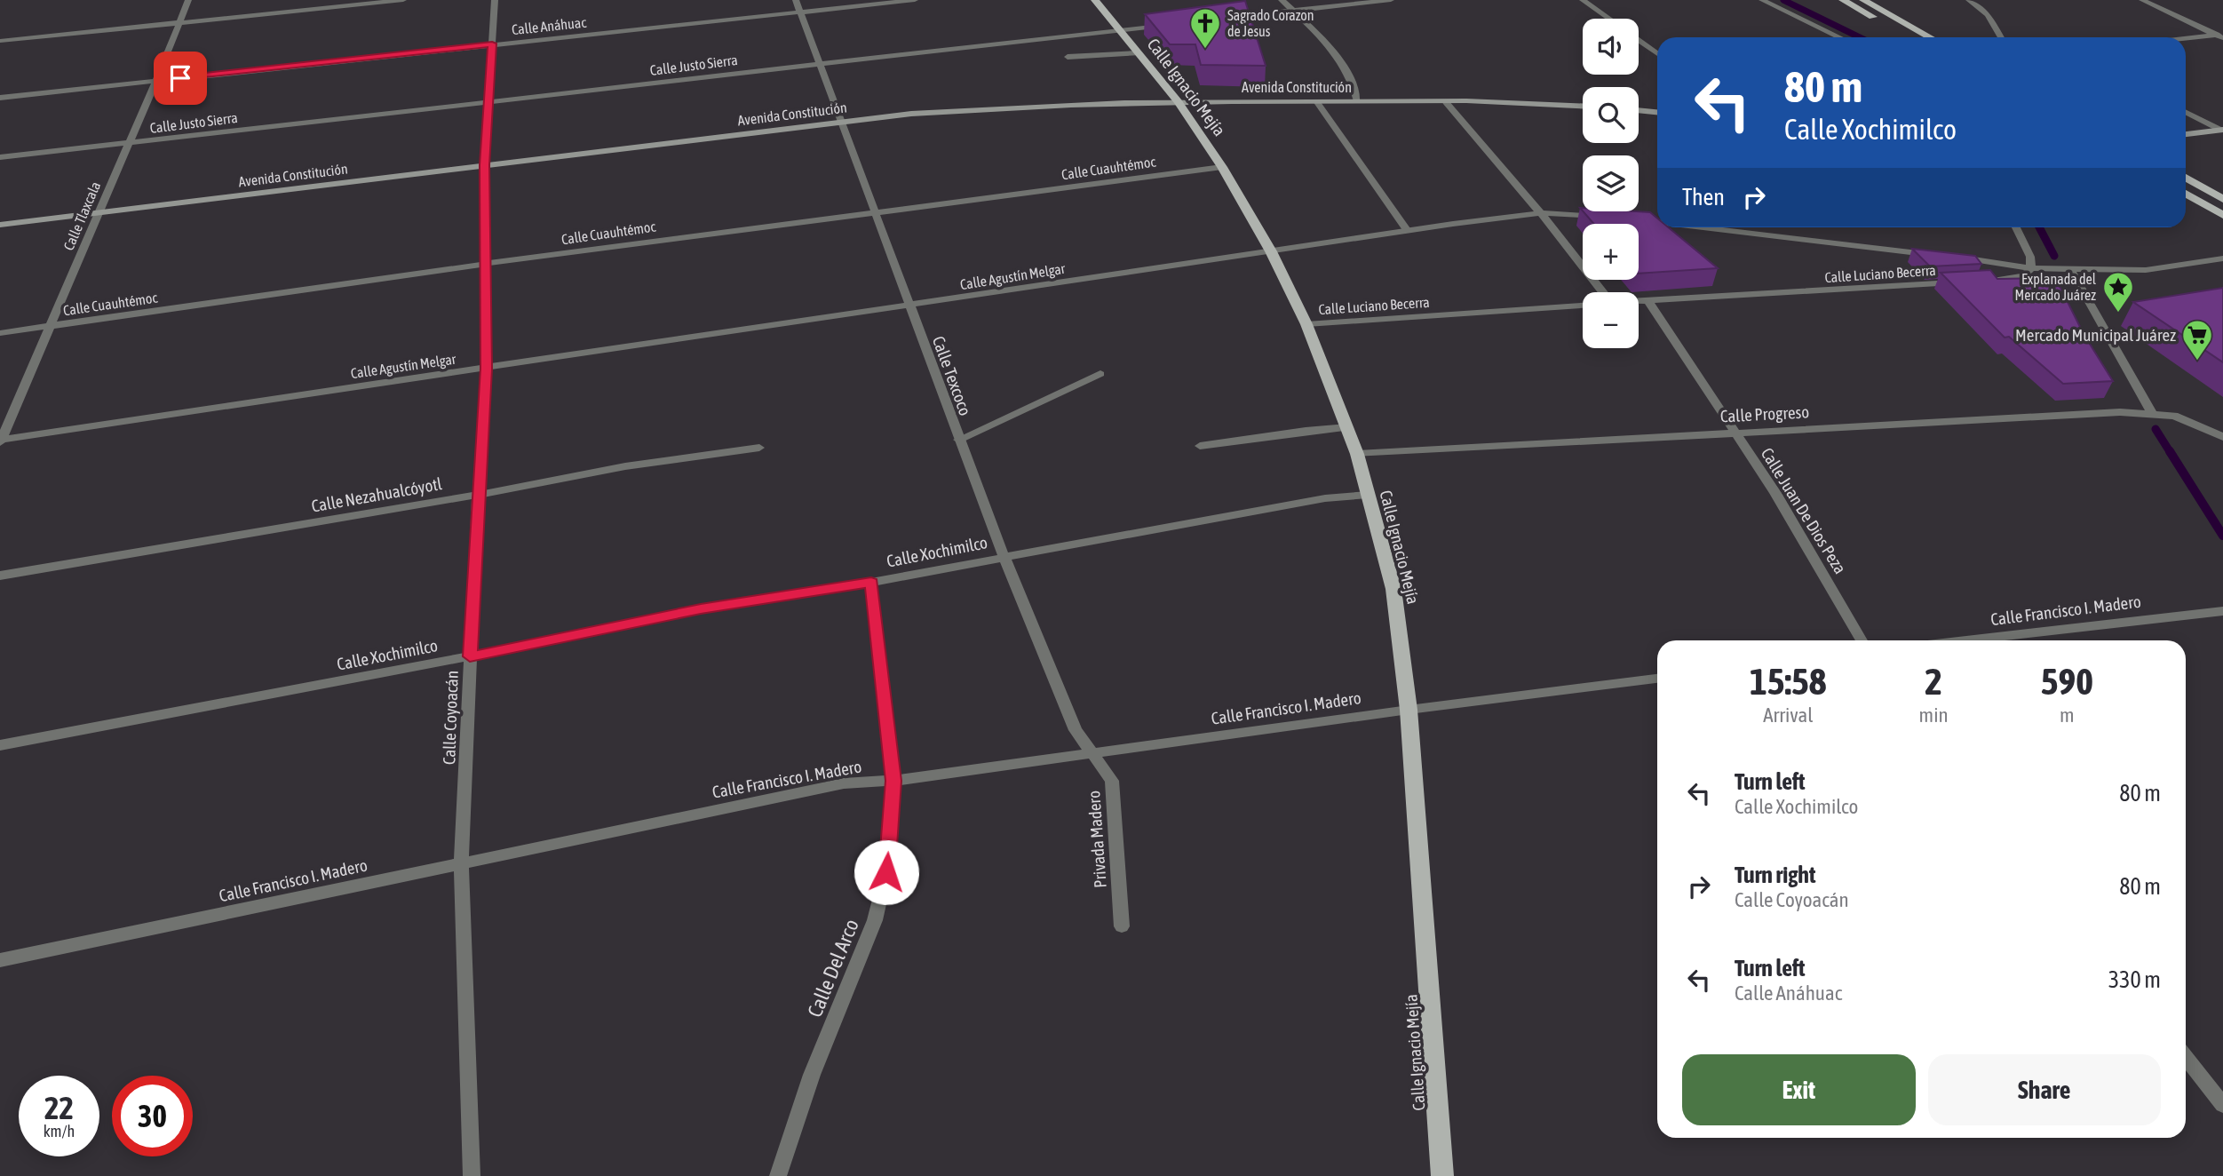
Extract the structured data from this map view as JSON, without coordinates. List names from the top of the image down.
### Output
{
  "streets": {
    "main road": ["Calle Ignacio Mejía"],
    "street": [
      "Calle Anáhuac",
      "Calle Justo Sierra",
      "Avenida Constitución",
      "Calle Cuauhtémoc",
      "Calle Tlaxcala",
      "Calle Luciano Becerra",
      "Calle Agustín Melgar",
      "Calle Texcoco",
      "Calle Progreso",
      "Calle Nezahualcóyotl",
      "Calle Juan De Dios Peza",
      "Calle Xochimilco",
      "Calle Francisco I. Madero",
      "Calle Coyoacán",
      "Privada Madero",
      "Calle Del Arco"
    ]
  },
  "crossings": [
    ["Calle Anáhuac", "Calle Tlaxcala"],
    ["Calle Anáhuac", "Calle Texcoco"],
    ["Calle Anáhuac", "Calle Coyoacán"],
    ["Calle Justo Sierra", "Calle Ignacio Mejía"],
    ["Calle Justo Sierra", "Calle Tlaxcala"],
    ["Calle Justo Sierra", "Calle Texcoco"],
    ["Calle Justo Sierra", "Calle Coyoacán"],
    ["Calle Ignacio Mejía", "Avenida Constitución"],
    ["Calle Ignacio Mejía", "Calle Cuauhtémoc"],
    ["Calle Ignacio Mejía", "Calle Luciano Becerra"],
    ["Calle Ignacio Mejía", "Calle Agustín Melgar"],
    ["Calle Ignacio Mejía", "Calle Progreso"],
    ["Calle Ignacio Mejía", "Calle Xochimilco"],
    ["Calle Ignacio Mejía", "Calle Francisco I. Madero"],
    ["Avenida Constitución", "Calle Tlaxcala"],
    ["Avenida Constitución", "Calle Texcoco"],
    ["Avenida Constitución", "Calle Coyoacán"],
    ["Calle Cuauhtémoc", "Calle Tlaxcala"],
    ["Calle Cuauhtémoc", "Calle Texcoco"],
    ["Calle Cuauhtémoc", "Calle Coyoacán"],
    ["Calle Tlaxcala", "Calle Agustín Melgar"],
    ["Calle Luciano Becerra", "Calle Juan De Dios Peza"],
    ["Calle Agustín Melgar", "Calle Texcoco"],
    ["Calle Agustín Melgar", "Calle Coyoacán"],
    ["Calle Texcoco", "Calle Xochimilco"],
    ["Calle Texcoco", "Calle Francisco I. Madero"],
    ["Calle Texcoco", "Privada Madero"],
    ["Calle Progreso", "Calle Juan De Dios Peza"],
    ["Calle Nezahualcóyotl", "Calle Coyoacán"],
    ["Calle Xochimilco", "Calle Coyoacán"],
    ["Calle Xochimilco", "Calle Del Arco"],
    ["Calle Francisco I. Madero", "Calle Coyoacán"],
    ["Calle Francisco I. Madero", "Privada Madero"],
    ["Calle Francisco I. Madero", "Calle Del Arco"]
  ],
  "places": {
    "church": ["Sagrado Corazon de Jesus"],
    "place": ["Explanada del Mercado Juárez"],
    "supermarket": ["Mercado Municipal Juárez"]
  },
  "page": {
    "map_buttons": ["+", "−"],
    "turn": ["80 m", "Calle Xochimilco"],
    "then": "Then",
    "eta": [
      "15:58",
      "Arrival",
      "2",
      "min",
      "590",
      "m"
    ],
    "list": [
      {
        "name": "Turn left",
        "note": "Calle Xochimilco",
        "value": "80 m"
      },
      {
        "name": "Turn right",
        "note": "Calle Coyoacán",
        "value": "80 m"
      },
      {
        "name": "Turn left",
        "note": "Calle Anáhuac",
        "value": "330 m"
      }
    ],
    "buttons": ["Exit", "Share"],
    "speed": "22 km/h",
    "limit": "30"
  }
}
